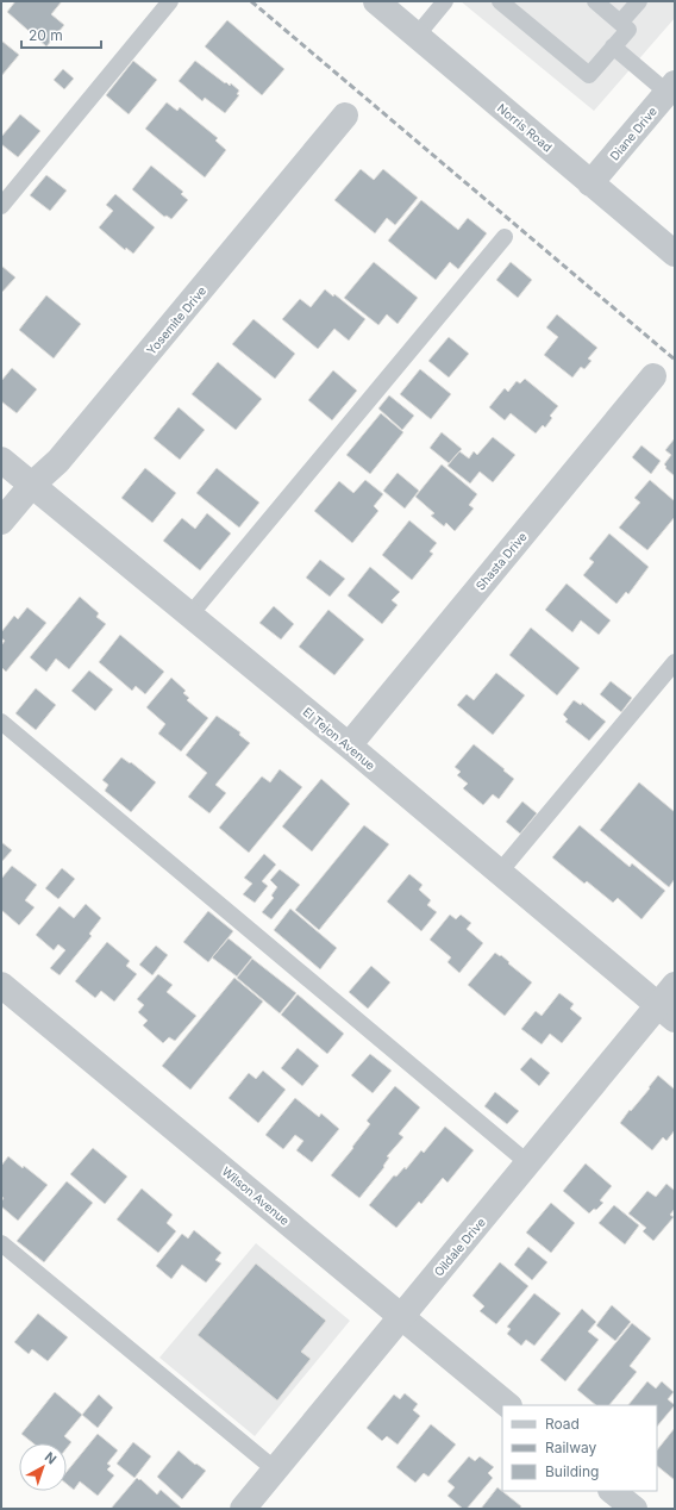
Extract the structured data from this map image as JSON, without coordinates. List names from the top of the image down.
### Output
{
  "streets": {
    "street": [
      "Norris Road",
      "Diane Drive",
      "Yosemite Drive",
      "Shasta Drive",
      "El Tejon Avenue",
      "Wilson Avenue",
      "Oildale Drive"
    ]
  },
  "crossings": [
    ["Norris Road", "Diane Drive"],
    ["Yosemite Drive", "El Tejon Avenue"],
    ["Shasta Drive", "El Tejon Avenue"],
    ["El Tejon Avenue", "Oildale Drive"],
    ["Wilson Avenue", "Oildale Drive"]
  ],
  "legend": ["Road", "Railway", "Building"],
  "scale_bar": "20 m",
  "north": "top right"
}
